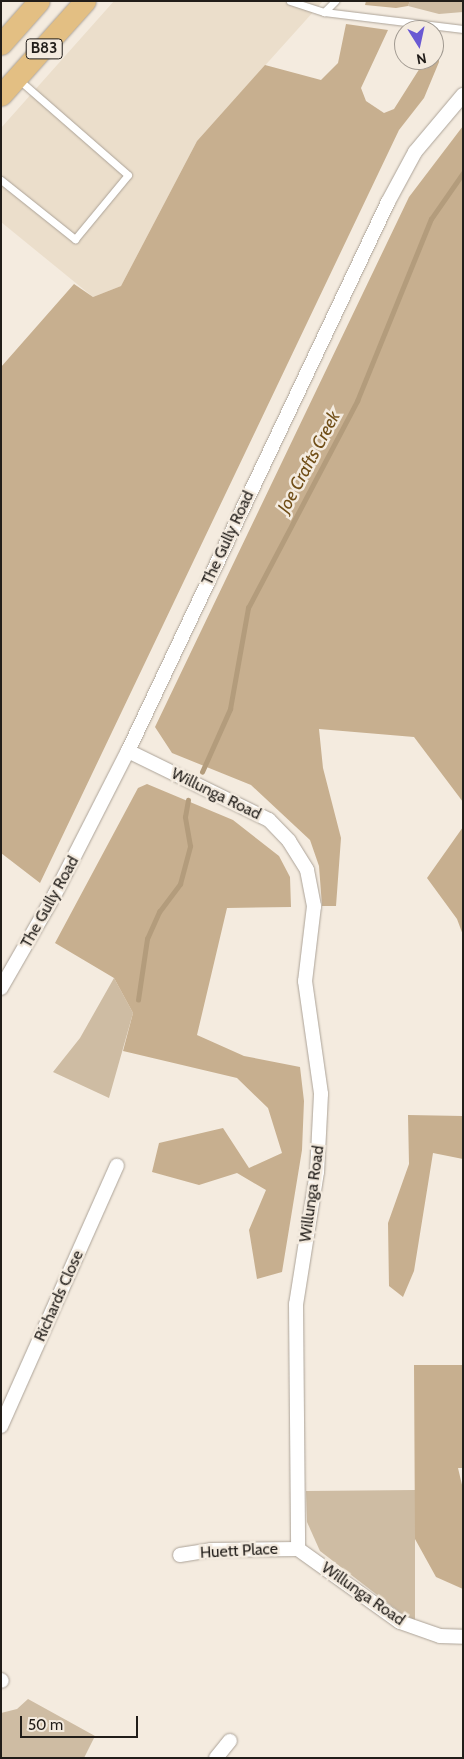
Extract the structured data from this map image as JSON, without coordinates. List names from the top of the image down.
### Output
{
  "streets": {
    "main road": ["B83"],
    "street": [
      "The Gully Road",
      "Willunga Road",
      "Richards Close",
      "Huett Place"
    ]
  },
  "crossings": [
    ["The Gully Road", "Willunga Road"],
    ["Willunga Road", "Huett Place"]
  ],
  "water": ["Joe Crafts Creek"],
  "scale_bar": "50 m",
  "north": "bottom"
}
